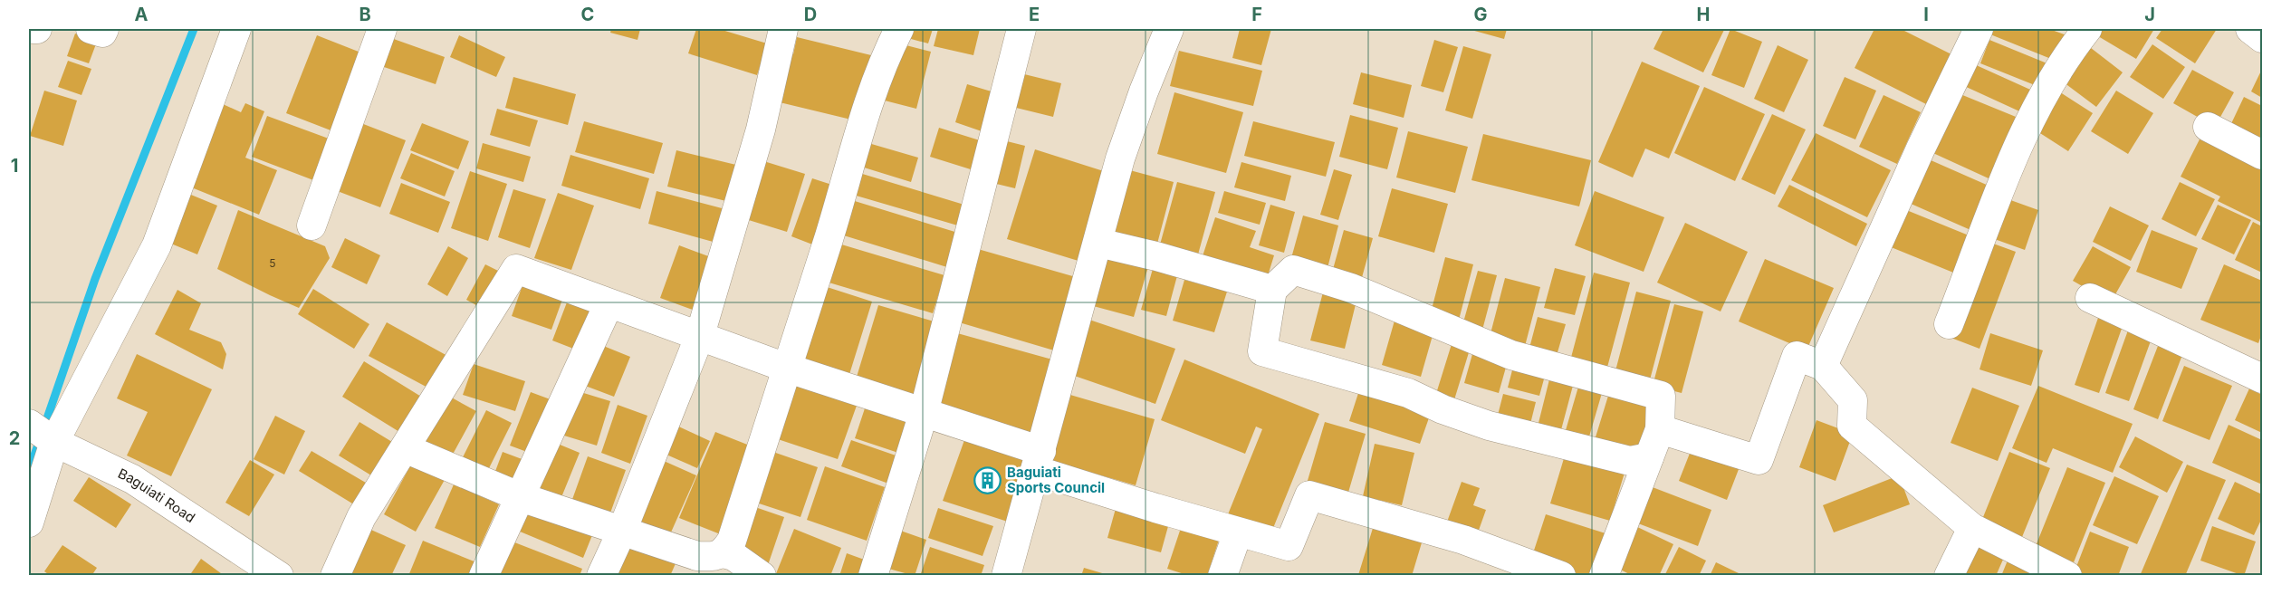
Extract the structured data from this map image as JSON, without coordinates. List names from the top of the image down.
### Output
{
  "streets": {
    "street": ["Baguiati Road"]
  },
  "places": {
    "building": ["Baguiati Sports Council"]
  },
  "house_numbers": ["5"],
  "grid": {
    "columns": [
      "A",
      "B",
      "C",
      "D",
      "E",
      "F",
      "G",
      "H",
      "I",
      "J"
    ],
    "rows": ["1", "2"]
  }
}
